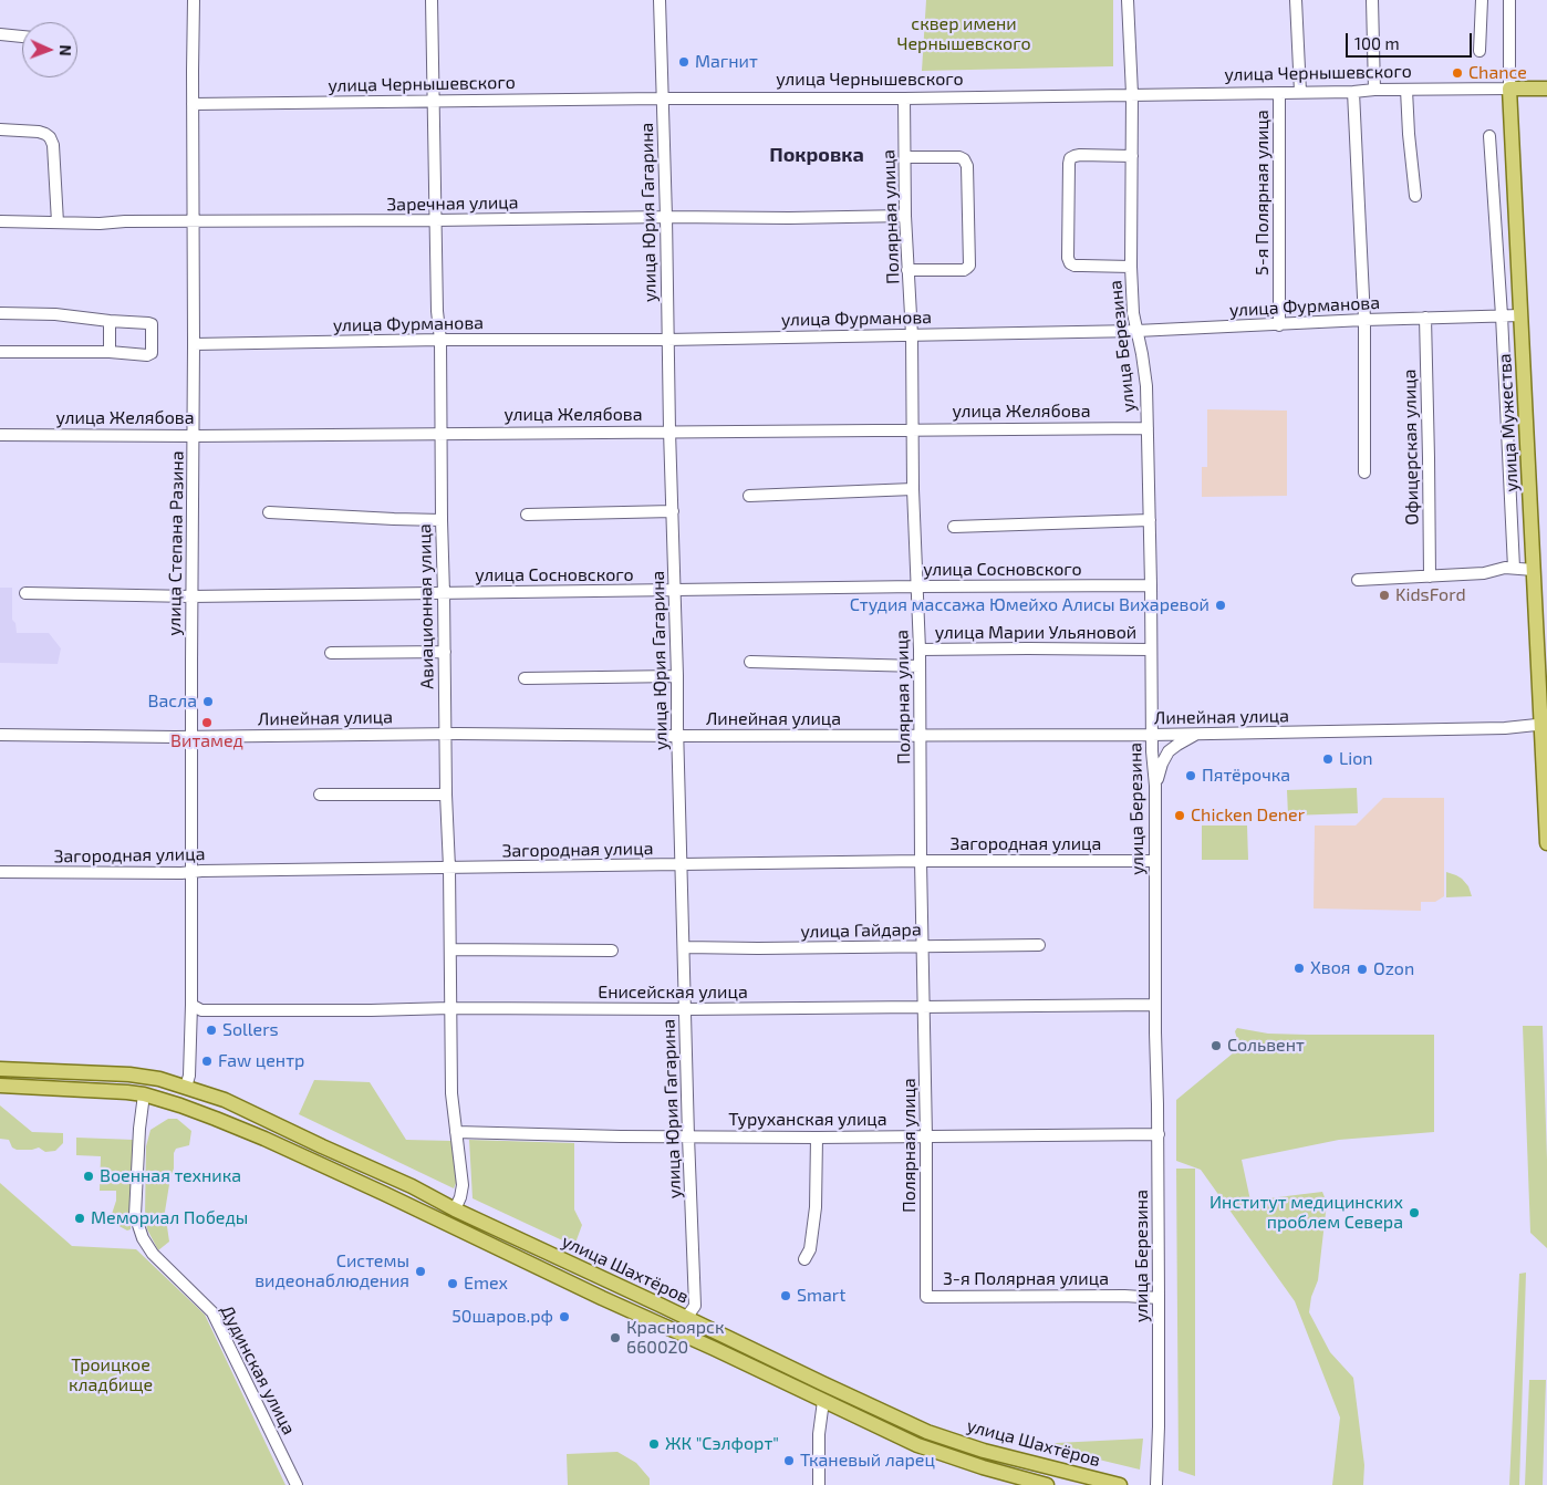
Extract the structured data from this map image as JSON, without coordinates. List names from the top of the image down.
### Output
{
  "streets": {
    "main road": ["улица Чернышевского", "улица Мужества", "улица Шахтёров"],
    "street": [
      "5-я Полярная улица",
      "Заречная улица",
      "улица Юрия Гагарина",
      "Полярная улица",
      "улица Фурманова",
      "улица Березина",
      "улица Желябова",
      "Офицерская улица",
      "улица Степана Разина",
      "улица Сосновского",
      "Авиационная улица",
      "улица Марии Ульяновой",
      "Линейная улица",
      "Загородная улица",
      "улица Гайдара",
      "Енисейская улица",
      "Туруханская улица",
      "3-я Полярная улица",
      "Дудинская улица"
    ]
  },
  "crossings": [
    ["улица Чернышевского", "5-я Полярная улица"],
    ["улица Чернышевского", "улица Юрия Гагарина"],
    ["улица Чернышевского", "Полярная улица"],
    ["улица Чернышевского", "улица Березина"],
    ["улица Чернышевского", "улица Мужества"],
    ["улица Чернышевского", "улица Степана Разина"],
    ["улица Чернышевского", "Авиационная улица"],
    ["5-я Полярная улица", "улица Фурманова"],
    ["Заречная улица", "улица Юрия Гагарина"],
    ["Заречная улица", "Полярная улица"],
    ["Заречная улица", "улица Степана Разина"],
    ["Заречная улица", "Авиационная улица"],
    ["улица Юрия Гагарина", "улица Фурманова"],
    ["улица Юрия Гагарина", "улица Желябова"],
    ["улица Юрия Гагарина", "улица Сосновского"],
    ["улица Юрия Гагарина", "Линейная улица"],
    ["улица Юрия Гагарина", "Загородная улица"],
    ["улица Юрия Гагарина", "улица Гайдара"],
    ["улица Юрия Гагарина", "Енисейская улица"],
    ["улица Юрия Гагарина", "Туруханская улица"],
    ["улица Юрия Гагарина", "улица Шахтёров"],
    ["Полярная улица", "улица Фурманова"],
    ["Полярная улица", "улица Желябова"],
    ["Полярная улица", "улица Сосновского"],
    ["Полярная улица", "улица Марии Ульяновой"],
    ["Полярная улица", "Линейная улица"],
    ["Полярная улица", "Загородная улица"],
    ["Полярная улица", "улица Гайдара"],
    ["Полярная улица", "Енисейская улица"],
    ["Полярная улица", "Туруханская улица"],
    ["Полярная улица", "3-я Полярная улица"],
    ["улица Фурманова", "улица Березина"],
    ["улица Фурманова", "улица Мужества"],
    ["улица Фурманова", "Офицерская улица"],
    ["улица Фурманова", "улица Степана Разина"],
    ["улица Фурманова", "Авиационная улица"],
    ["улица Березина", "улица Желябова"],
    ["улица Березина", "улица Сосновского"],
    ["улица Березина", "улица Марии Ульяновой"],
    ["улица Березина", "Линейная улица"],
    ["улица Березина", "Загородная улица"],
    ["улица Березина", "Енисейская улица"],
    ["улица Березина", "Туруханская улица"],
    ["улица Березина", "3-я Полярная улица"],
    ["улица Желябова", "улица Степана Разина"],
    ["улица Желябова", "Авиационная улица"],
    ["улица Мужества", "Линейная улица"],
    ["улица Степана Разина", "улица Сосновского"],
    ["улица Степана Разина", "Линейная улица"],
    ["улица Степана Разина", "Загородная улица"],
    ["улица Степана Разина", "Енисейская улица"],
    ["улица Степана Разина", "улица Шахтёров"],
    ["улица Сосновского", "Авиационная улица"],
    ["Авиационная улица", "Линейная улица"],
    ["Авиационная улица", "Загородная улица"],
    ["Авиационная улица", "Енисейская улица"],
    ["Авиационная улица", "Туруханская улица"],
    ["Авиационная улица", "улица Шахтёров"],
    ["улица Шахтёров", "Дудинская улица"]
  ],
  "districts": ["Покровка"],
  "parks": ["сквер имени Чернышевского", "Троицкое кладбище"],
  "places": [
    "Магнит",
    "Chance",
    "KidsFord",
    "Студия массажа Юмейхо Алисы Вихаревой",
    "Васла",
    "Витамед",
    "Lion",
    "Пятёрочка",
    "Chicken Dener",
    "Хвоя",
    "Ozon",
    "Sollers",
    "Сольвент",
    "Faw центр",
    "Военная техника",
    "Институт медицинских проблем Севера",
    "Мемориал Победы",
    "Системы видеонаблюдения",
    "Emex",
    "Smart",
    "50шаров.рф",
    "Красноярск 660020",
    "ЖК \"Сэлфорт\"",
    "Тканевый ларец"
  ],
  "scale_bar": "100 m",
  "north": "right"
}
